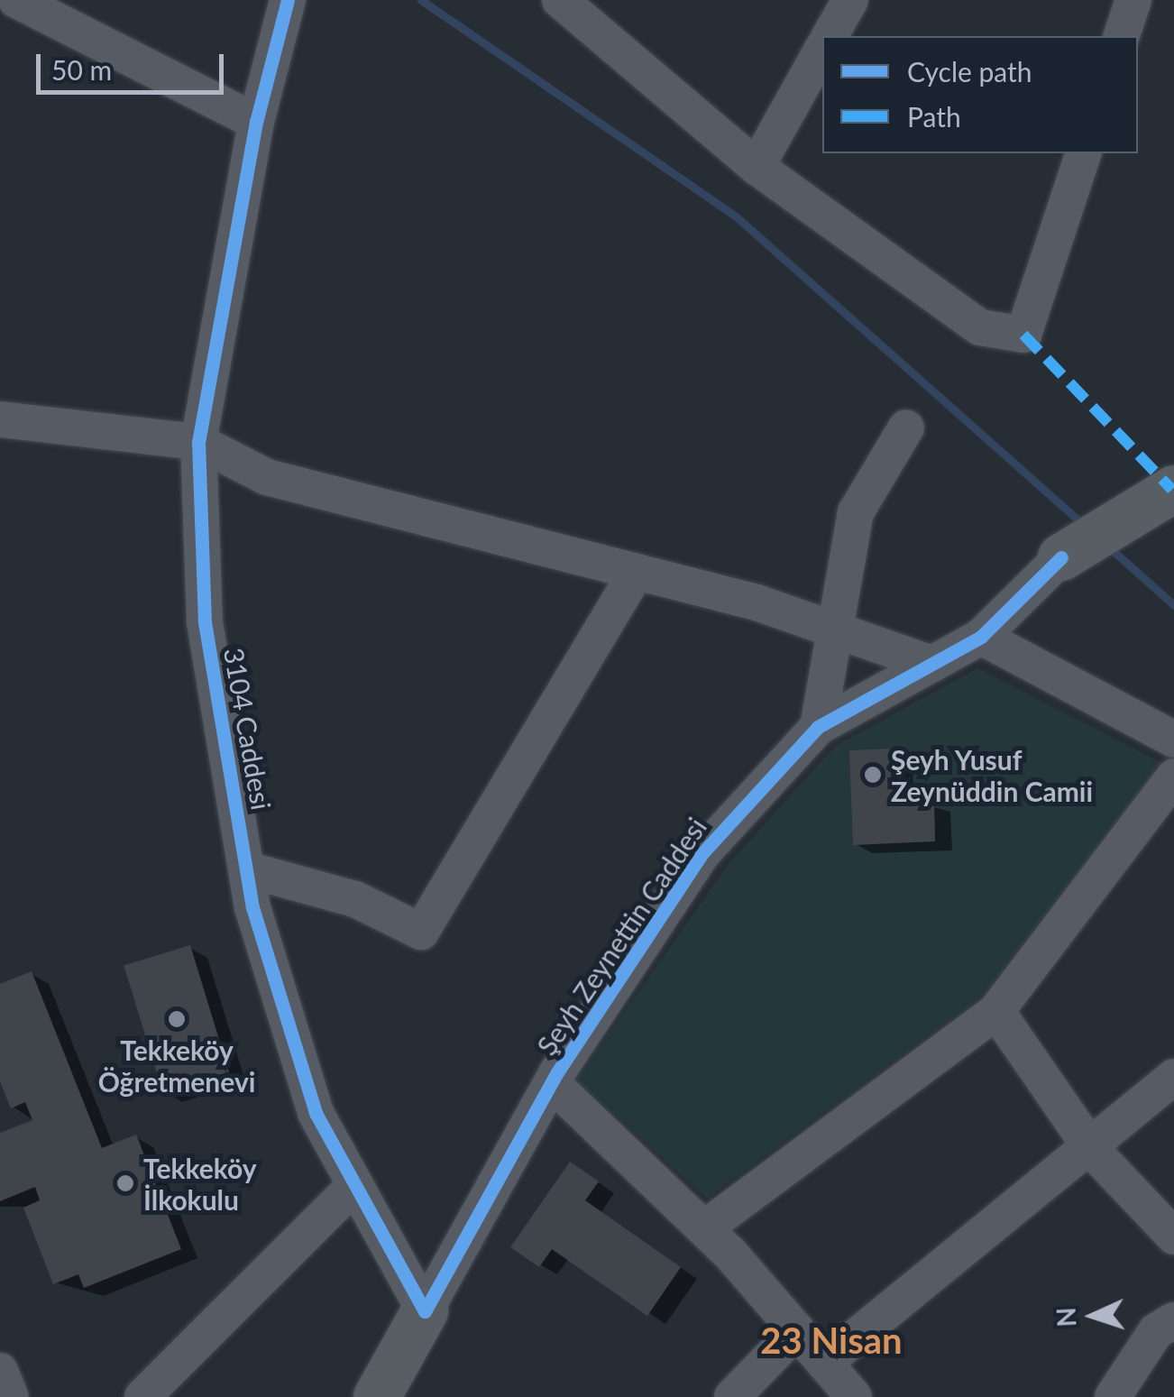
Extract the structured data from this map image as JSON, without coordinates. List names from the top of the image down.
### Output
{
  "streets": {
    "main road": ["Şeyh Zeynettin Caddesi"],
    "street": ["3104 Caddesi"]
  },
  "crossings": [
    ["3104 Caddesi", "Şeyh Zeynettin Caddesi"]
  ],
  "districts": ["23 Nisan"],
  "places": ["Şeyh Yusuf Zeynüddin Camii", "Tekkeköy Öğretmenevi", "Tekkeköy İlkokulu"],
  "legend": ["Cycle path", "Path"],
  "scale_bar": "50 m",
  "north": "left"
}
